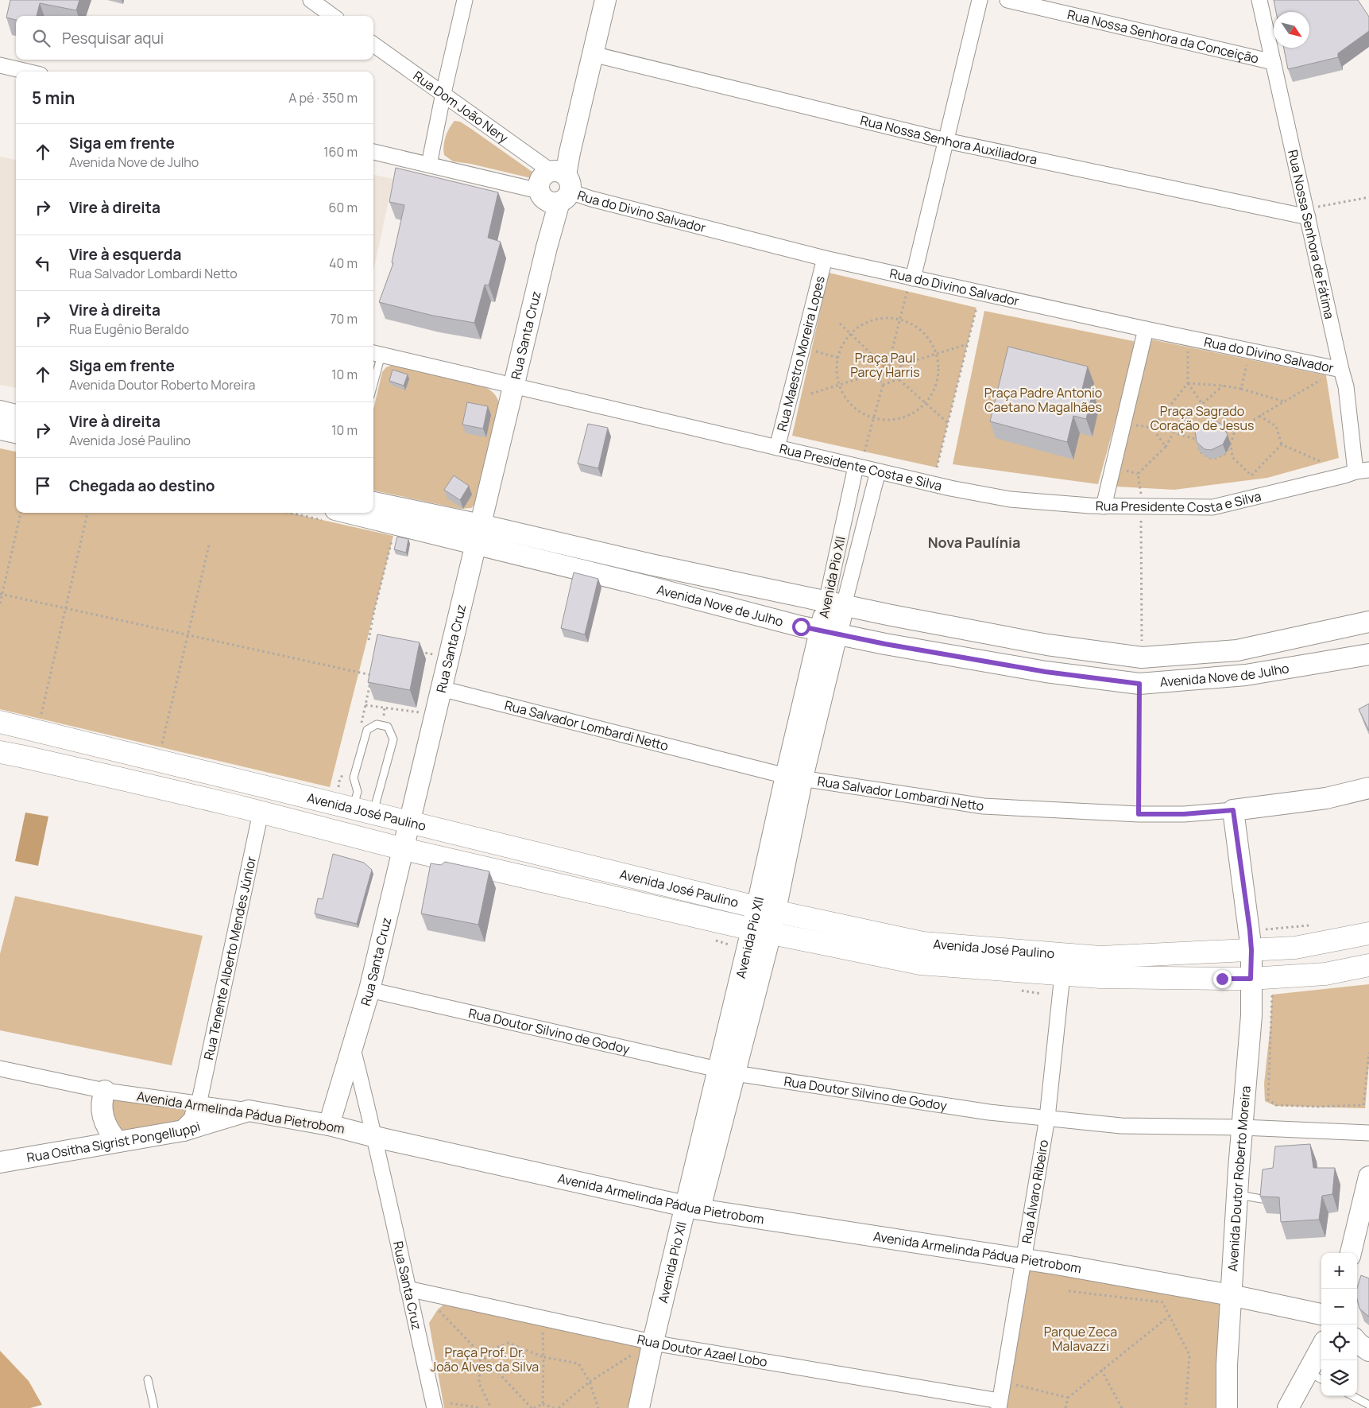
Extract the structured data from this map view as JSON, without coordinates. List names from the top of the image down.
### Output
{
  "streets": {
    "main road": ["Avenida José Paulino"],
    "street": [
      "Rua Nossa Senhora da Conceição",
      "Rua Dom João Nery",
      "Rua Nossa Senhora Auxiliadora",
      "Rua do Divino Salvador",
      "Rua Nossa Senhora de Fátima",
      "Rua Santa Cruz",
      "Rua Maestro Moreira Lopes",
      "Rua Presidente Costa e Silva",
      "Avenida Pio XII",
      "Avenida Nove de Julho",
      "Rua Salvador Lombardi Netto",
      "Rua Tenente Alberto Mendes Júnior",
      "Rua Doutor Silvino de Godoy",
      "Avenida Armelinda Pádua Pietrobom",
      "Rua Ositha Sigrist Pongelluppi",
      "Avenida Doutor Roberto Moreira",
      "Rua Álvaro Ribeiro",
      "Rua Doutor Azael Lobo"
    ]
  },
  "crossings": [
    ["Rua Nossa Senhora da Conceição", "Rua Nossa Senhora de Fátima"],
    ["Rua Dom João Nery", "Rua do Divino Salvador"],
    ["Rua Dom João Nery", "Rua Santa Cruz"],
    ["Rua Nossa Senhora Auxiliadora", "Rua Nossa Senhora de Fátima"],
    ["Rua do Divino Salvador", "Rua Nossa Senhora de Fátima"],
    ["Rua do Divino Salvador", "Rua Santa Cruz"],
    ["Rua do Divino Salvador", "Rua Maestro Moreira Lopes"],
    ["Rua Nossa Senhora de Fátima", "Rua Presidente Costa e Silva"],
    ["Rua Santa Cruz", "Rua Presidente Costa e Silva"],
    ["Rua Santa Cruz", "Avenida Nove de Julho"],
    ["Rua Santa Cruz", "Rua Salvador Lombardi Netto"],
    ["Rua Santa Cruz", "Avenida José Paulino"],
    ["Rua Santa Cruz", "Rua Doutor Silvino de Godoy"],
    ["Rua Santa Cruz", "Avenida Armelinda Pádua Pietrobom"],
    ["Rua Santa Cruz", "Rua Doutor Azael Lobo"],
    ["Rua Maestro Moreira Lopes", "Rua Presidente Costa e Silva"],
    ["Rua Presidente Costa e Silva", "Avenida Pio XII"],
    ["Avenida Pio XII", "Avenida Nove de Julho"],
    ["Avenida Pio XII", "Rua Salvador Lombardi Netto"],
    ["Avenida Pio XII", "Avenida José Paulino"],
    ["Avenida Pio XII", "Rua Doutor Silvino de Godoy"],
    ["Avenida Pio XII", "Avenida Armelinda Pádua Pietrobom"],
    ["Avenida Pio XII", "Rua Doutor Azael Lobo"],
    ["Rua Salvador Lombardi Netto", "Avenida Doutor Roberto Moreira"],
    ["Avenida José Paulino", "Rua Tenente Alberto Mendes Júnior"],
    ["Avenida José Paulino", "Avenida Doutor Roberto Moreira"],
    ["Avenida José Paulino", "Rua Álvaro Ribeiro"],
    ["Rua Tenente Alberto Mendes Júnior", "Avenida Armelinda Pádua Pietrobom"],
    ["Rua Doutor Silvino de Godoy", "Avenida Doutor Roberto Moreira"],
    ["Rua Doutor Silvino de Godoy", "Rua Álvaro Ribeiro"],
    ["Avenida Armelinda Pádua Pietrobom", "Rua Ositha Sigrist Pongelluppi"],
    ["Avenida Armelinda Pádua Pietrobom", "Avenida Doutor Roberto Moreira"],
    ["Avenida Armelinda Pádua Pietrobom", "Rua Álvaro Ribeiro"],
    ["Rua Álvaro Ribeiro", "Rua Doutor Azael Lobo"]
  ],
  "districts": ["Nova Paulínia"],
  "parks": [
    "Praça Paul Parcy Harris",
    "Praça Padre Antonio Caetano Magalhães",
    "Praça Sagrado Coração de Jesus",
    "Parque Zeca Malavazzi",
    "Praça Prof. Dr. João Alves da Silva"
  ],
  "north": "bottom right",
  "page": {
    "search": "Pesquisar aqui",
    "heading": ["5 min", "A pé · 350 m"],
    "list": [
      ["Siga em frente", "Avenida Nove de Julho", "160 m"],
      ["Vire à direita", "60 m"],
      ["Vire à esquerda", "Rua Salvador Lombardi Netto", "40 m"],
      ["Vire à direita", "Rua Eugênio Beraldo", "70 m"],
      ["Siga em frente", "Avenida Doutor Roberto Moreira", "10 m"],
      ["Vire à direita", "Avenida José Paulino", "10 m"],
      "Chegada ao destino"
    ],
    "map_buttons": ["+", "−"]
  }
}
